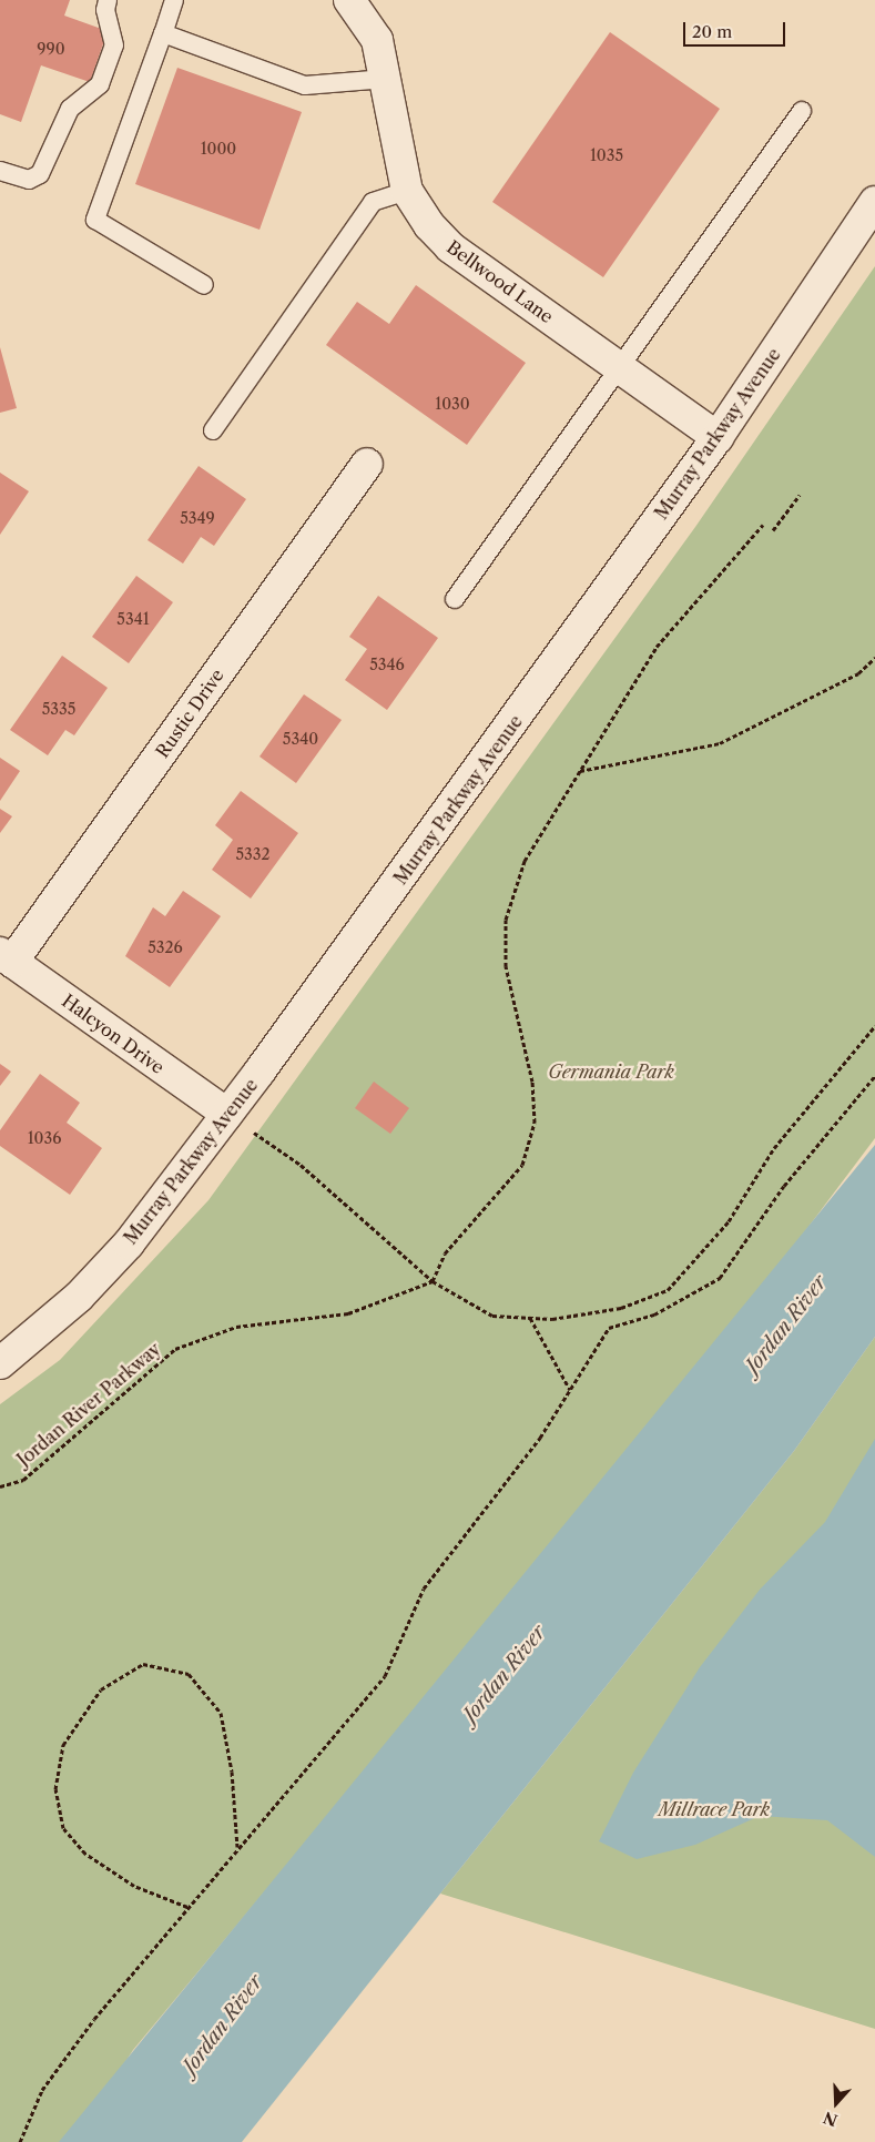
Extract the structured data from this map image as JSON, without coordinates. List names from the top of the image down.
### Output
{
  "streets": {
    "street": [
      "Bellwood Lane",
      "Murray Parkway Avenue",
      "Rustic Drive",
      "Halcyon Drive"
    ],
    "path": ["Jordan River Parkway"]
  },
  "crossings": [
    ["Bellwood Lane", "Murray Parkway Avenue"],
    ["Murray Parkway Avenue", "Halcyon Drive"],
    ["Rustic Drive", "Halcyon Drive"]
  ],
  "water": ["Jordan River"],
  "parks": ["Germania Park", "Millrace Park"],
  "house_numbers": [
    "990",
    "1000",
    "1035",
    "1030",
    "5349",
    "5341",
    "5346",
    "5335",
    "5340",
    "5332",
    "5326",
    "1036"
  ],
  "scale_bar": "20 m",
  "north": "bottom"
}
